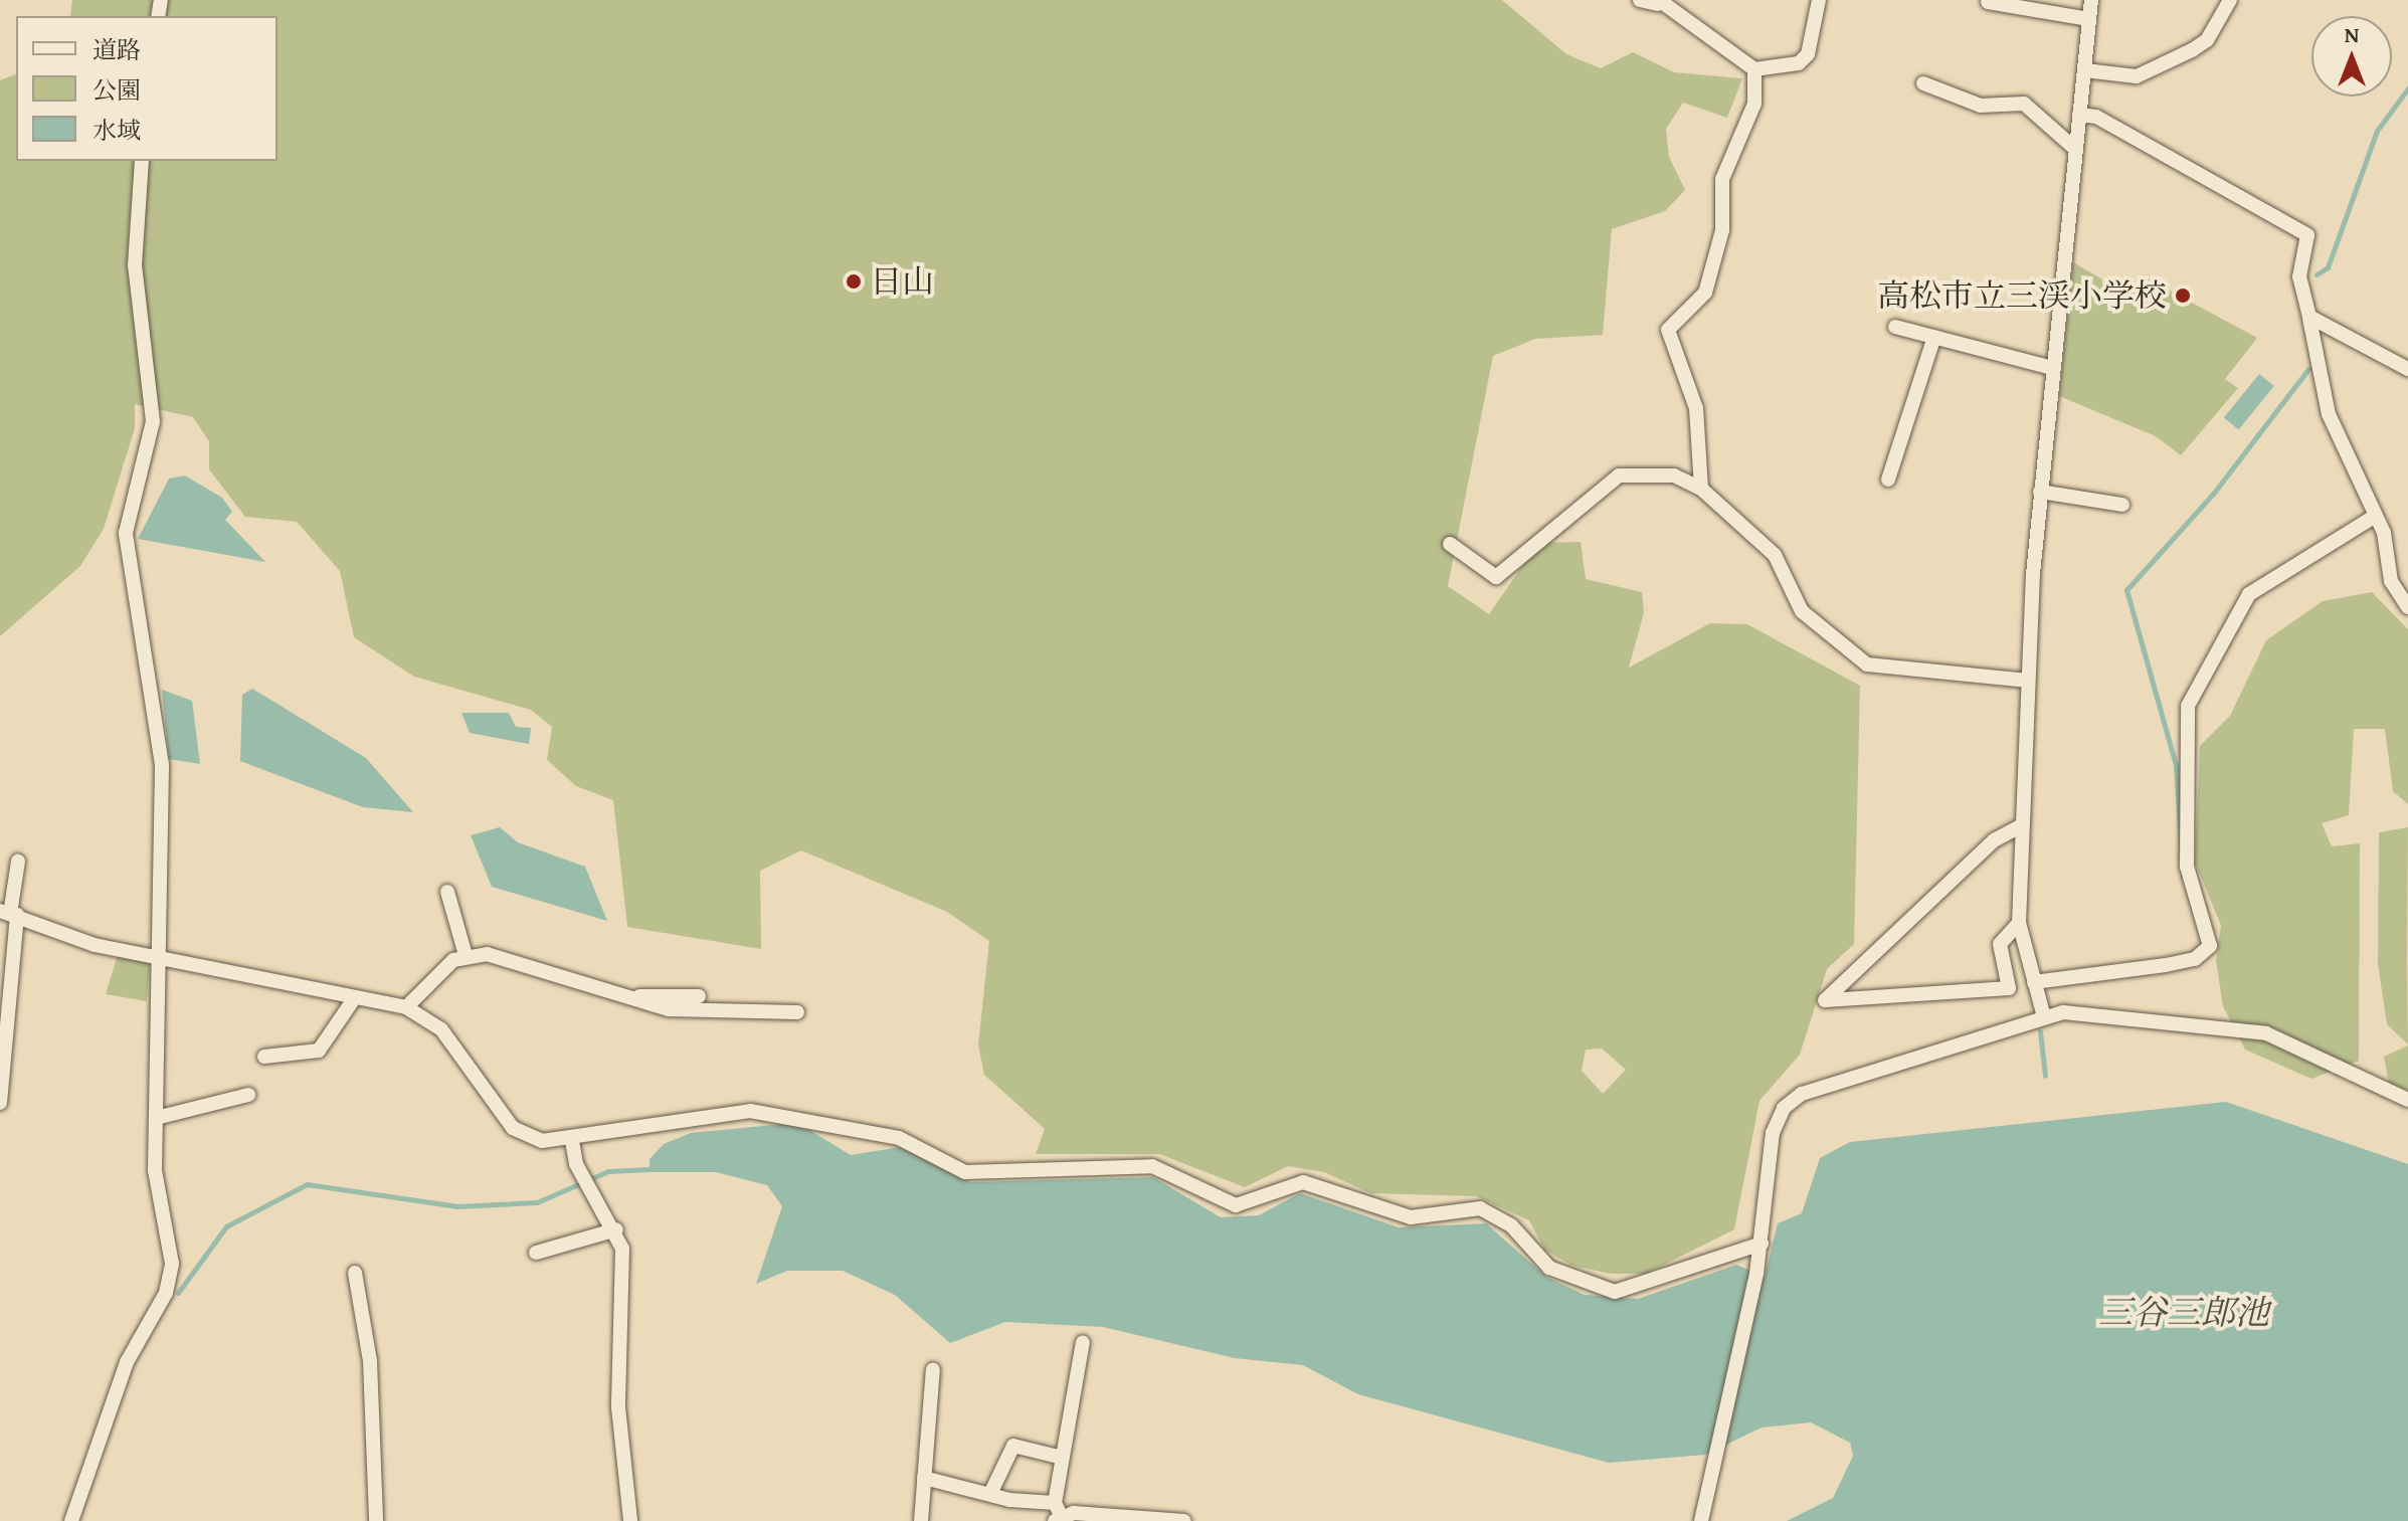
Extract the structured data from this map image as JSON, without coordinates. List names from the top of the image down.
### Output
{
  "water": ["三谷三郎池"],
  "places": ["日山", "高松市立三渓小学校"],
  "legend": ["道路", "公園", "水域"],
  "north": "top"
}
